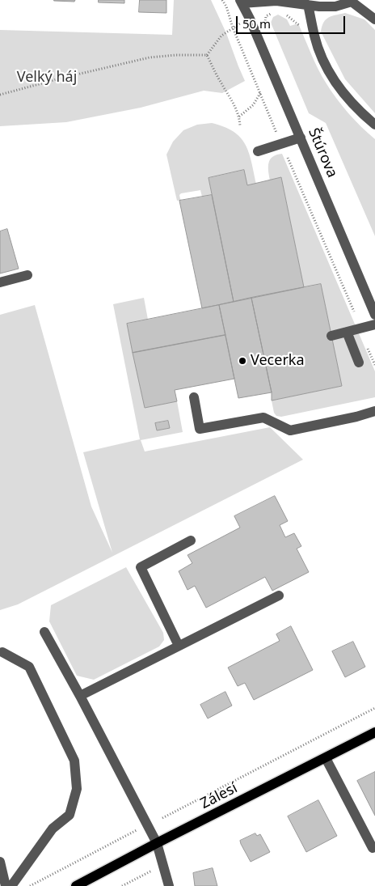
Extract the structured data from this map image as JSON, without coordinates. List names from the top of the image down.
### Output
{
  "streets": {
    "main road": ["Zálesí"],
    "street": ["Štúrova"]
  },
  "parks": ["Velký háj"],
  "places": ["Vecerka"],
  "scale_bar": "50 m"
}
